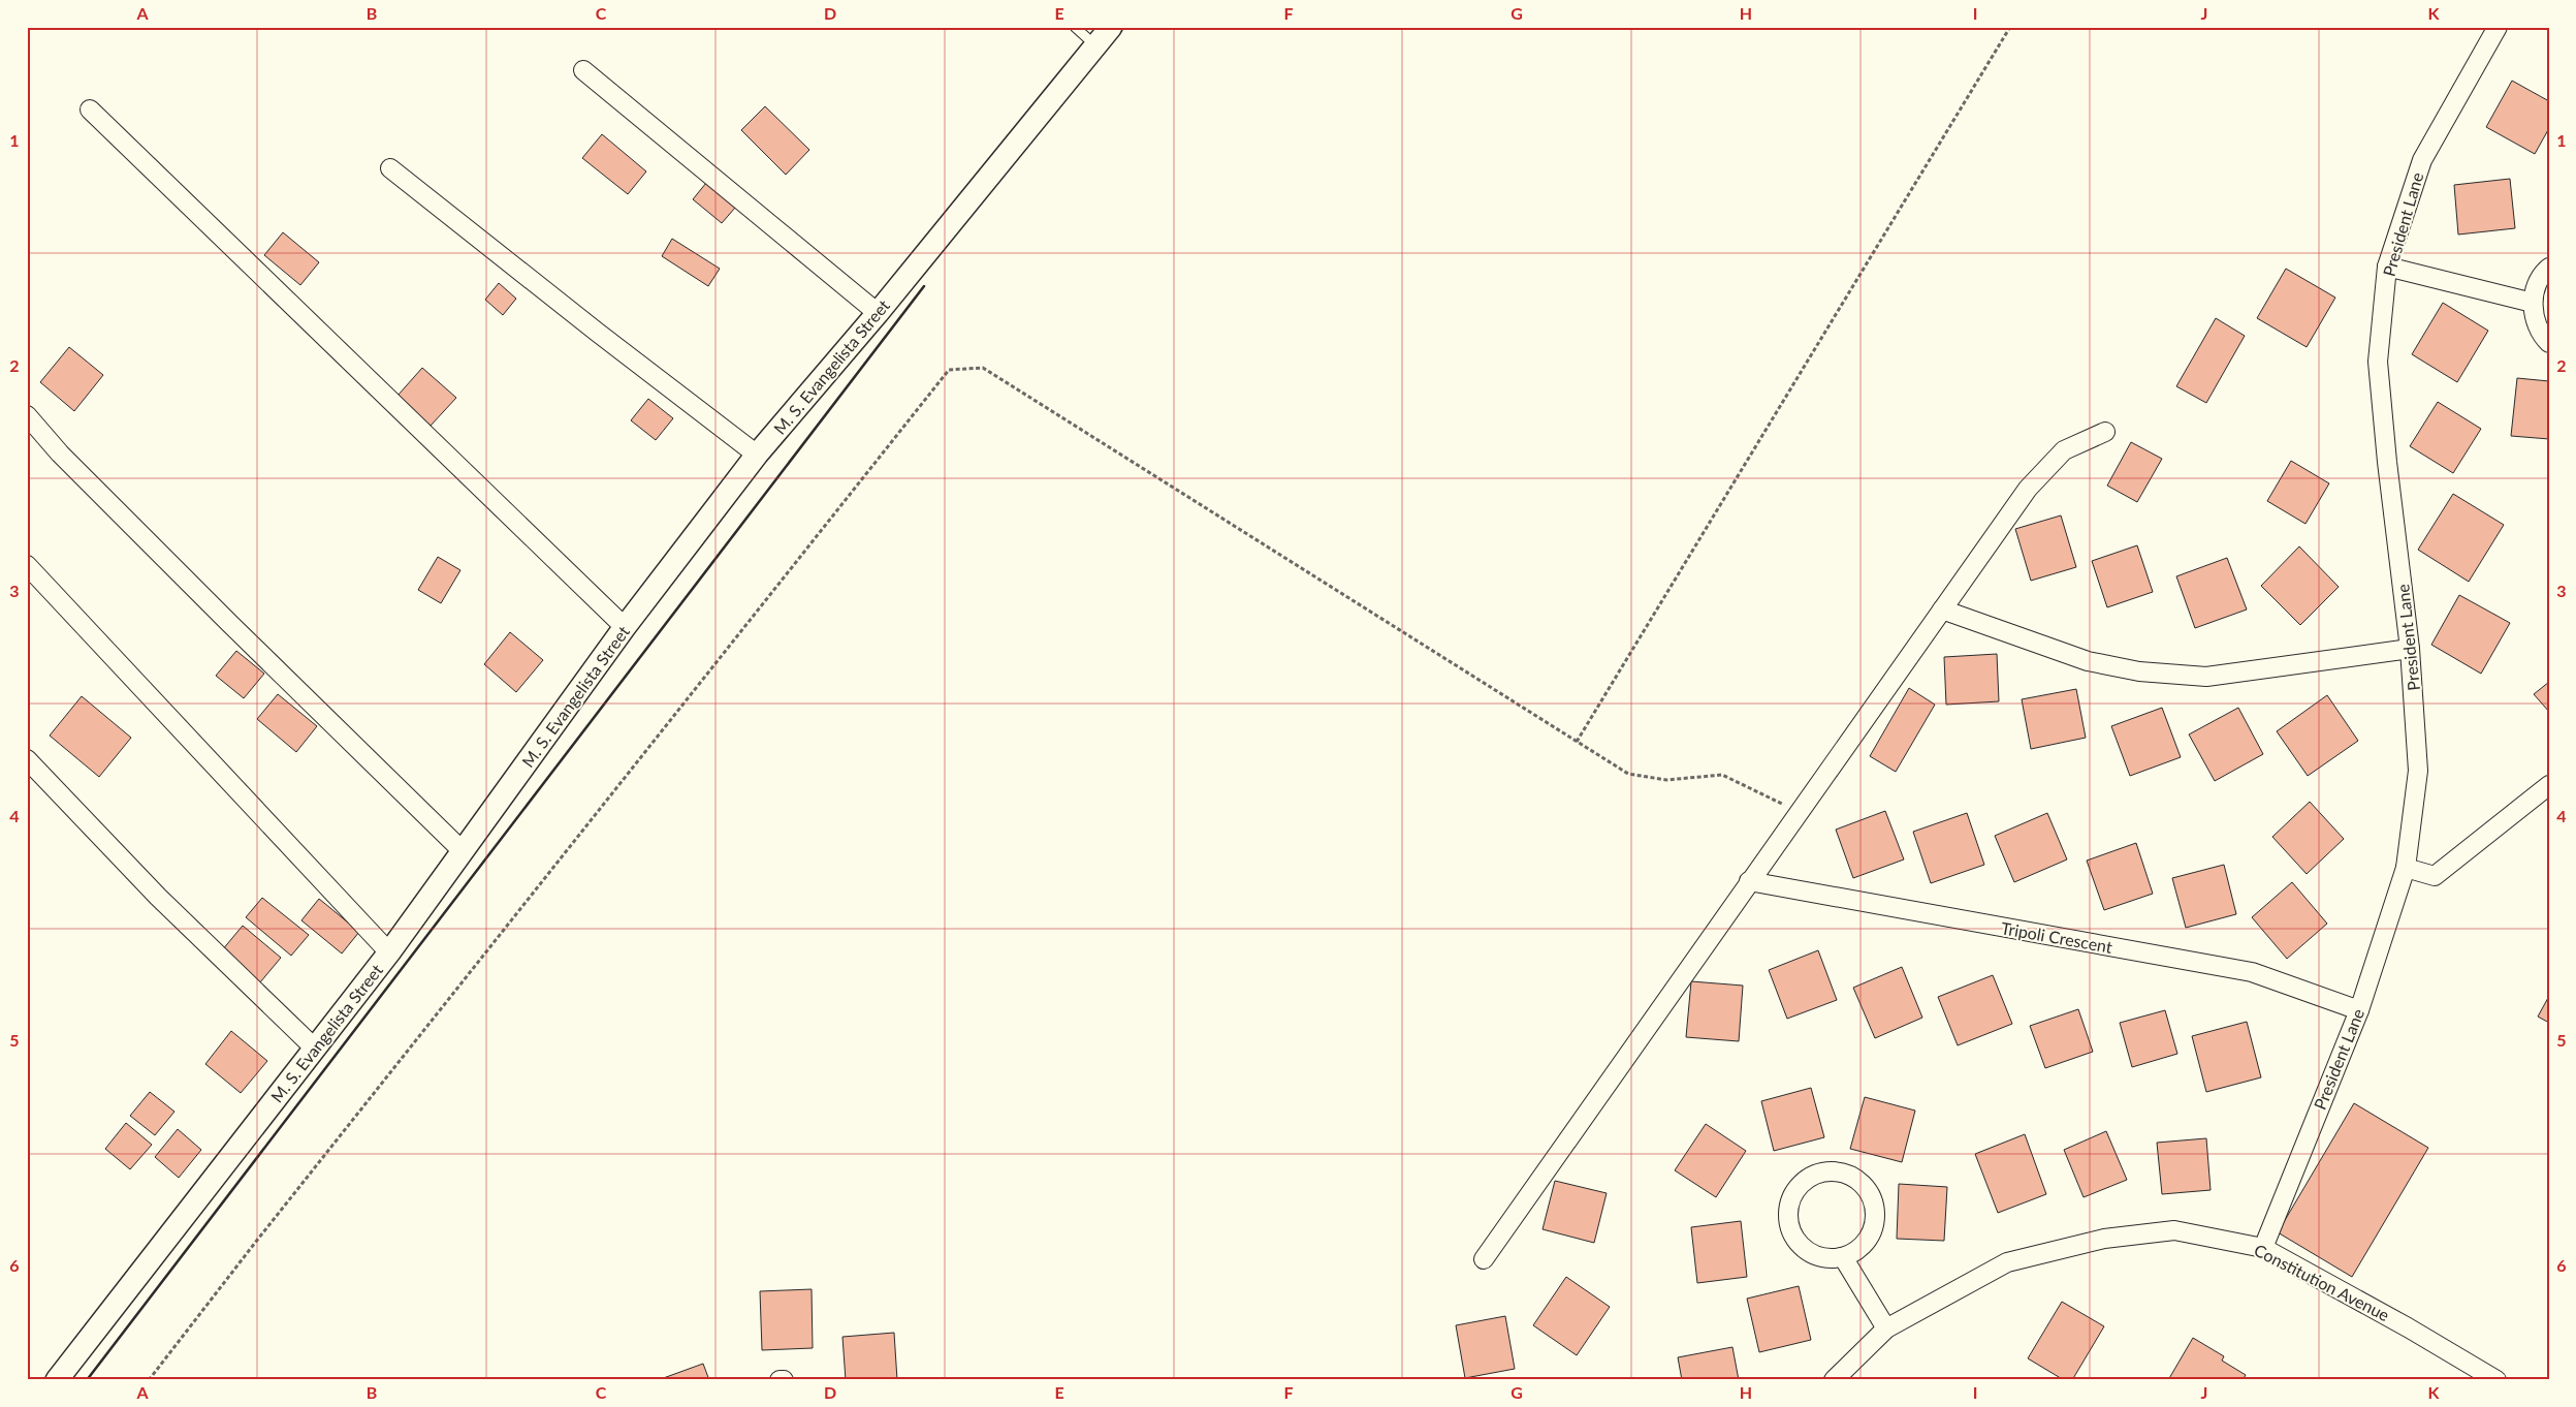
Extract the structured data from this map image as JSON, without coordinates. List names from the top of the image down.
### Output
{
  "streets": {
    "street": [
      "President Lane",
      "M. S. Evangelista Street",
      "Tripoli Crescent",
      "Constitution Avenue"
    ]
  },
  "crossings": [
    ["President Lane", "Tripoli Crescent"],
    ["President Lane", "Constitution Avenue"]
  ],
  "grid": {
    "columns": [
      "A",
      "B",
      "C",
      "D",
      "E",
      "F",
      "G",
      "H",
      "I",
      "J",
      "K"
    ],
    "rows": [
      "1",
      "2",
      "3",
      "4",
      "5",
      "6"
    ]
  }
}
